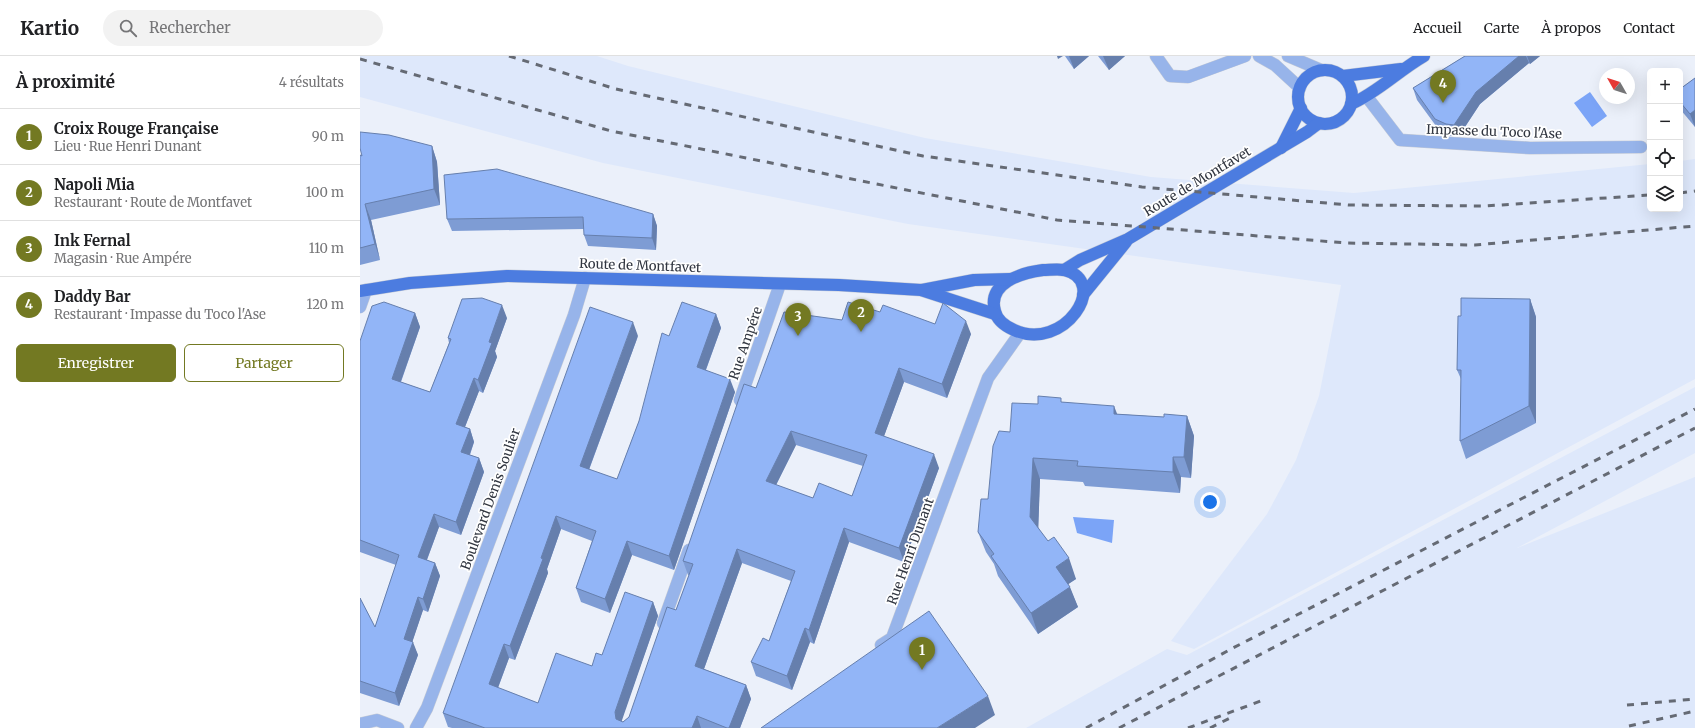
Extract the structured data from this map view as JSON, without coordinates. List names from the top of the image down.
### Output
{
  "streets": {
    "main road": ["Route de Montfavet"],
    "street": [
      "Impasse du Toco l'Ase",
      "Rue Ampére",
      "Boulevard Denis Soulier",
      "Rue Henri Dunant"
    ]
  },
  "crossings": [
    ["Route de Montfavet", "Rue Ampére"],
    ["Route de Montfavet", "Boulevard Denis Soulier"],
    ["Route de Montfavet", "Rue Henri Dunant"]
  ],
  "north": "top left",
  "page": {
    "header": "Kartio",
    "search": "Rechercher",
    "nav": [
      "Accueil",
      "Carte",
      "À propos",
      "Contact"
    ],
    "heading": ["À proximité", "4 résultats"],
    "map_buttons": ["+", "−"],
    "pins": [
      "4",
      "2",
      "3",
      "1"
    ],
    "list": [
      {
        "mark": "1",
        "name": "Croix Rouge Française",
        "note": "Lieu · Rue Henri Dunant",
        "value": "90 m"
      },
      {
        "mark": "2",
        "name": "Napoli Mia",
        "note": "Restaurant · Route de Montfavet",
        "value": "100 m"
      },
      {
        "mark": "3",
        "name": "Ink Fernal",
        "note": "Magasin · Rue Ampére",
        "value": "110 m"
      },
      {
        "mark": "4",
        "name": "Daddy Bar",
        "note": "Restaurant · Impasse du Toco l'Ase",
        "value": "120 m"
      }
    ],
    "buttons": ["Enregistrer", "Partager"]
  }
}
